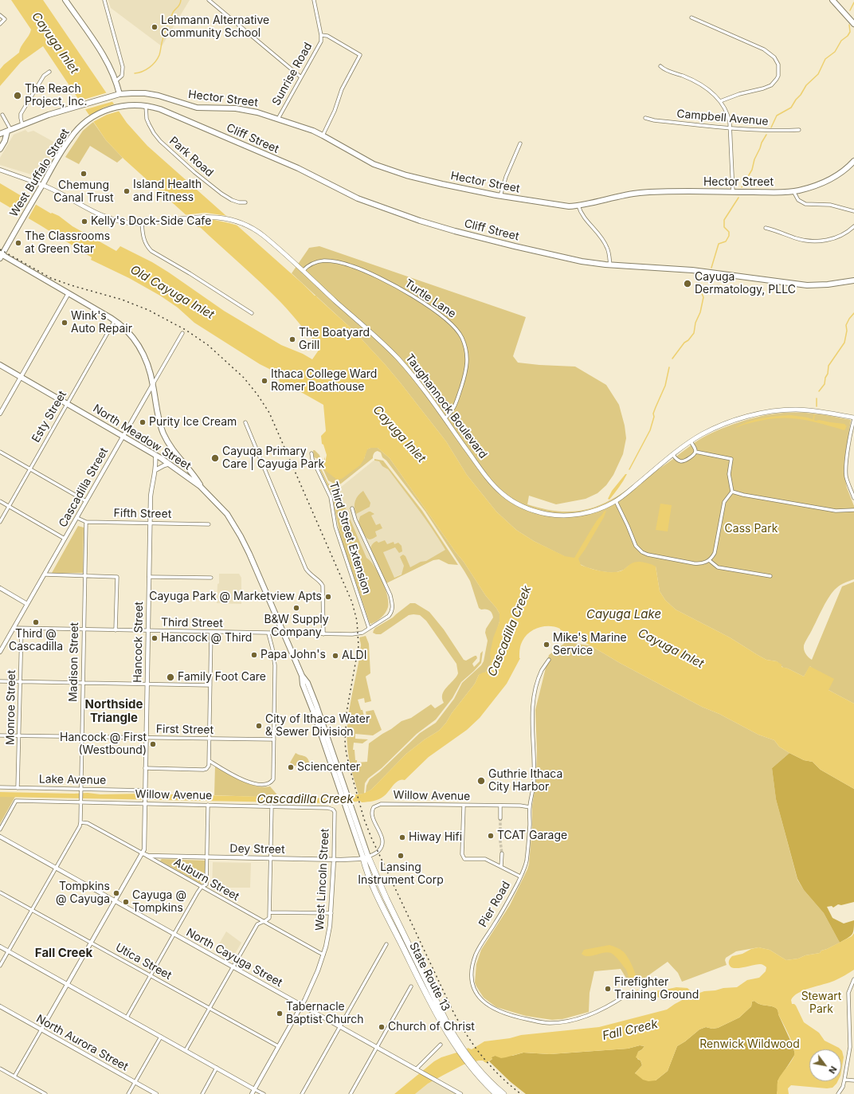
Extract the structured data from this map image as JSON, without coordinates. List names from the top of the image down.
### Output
{
  "streets": {
    "highway": ["State Route 13"],
    "main road": [
      "Hector Street",
      "Cliff Street",
      "West Buffalo Street",
      "Taughannock Boulevard",
      "North Meadow Street"
    ],
    "street": [
      "Sunrise Road",
      "Campbell Avenue",
      "Park Road",
      "Turtle Lane",
      "Esty Street",
      "Cascadilla Street",
      "Fifth Street",
      "Third Street Extension",
      "Third Street",
      "Hancock Street",
      "Madison Street",
      "Monroe Street",
      "First Street",
      "Lake Avenue",
      "Willow Avenue",
      "Dey Street",
      "Auburn Street",
      "West Lincoln Street",
      "Pier Road",
      "North Cayuga Street",
      "Utica Street",
      "North Aurora Street"
    ]
  },
  "crossings": [
    ["Sunrise Road", "Hector Street"],
    ["Cliff Street", "Park Road"],
    ["Cliff Street", "West Buffalo Street"],
    ["Park Road", "West Buffalo Street"],
    ["West Buffalo Street", "Taughannock Boulevard"],
    ["Turtle Lane", "Taughannock Boulevard"],
    ["Esty Street", "North Meadow Street"],
    ["North Meadow Street", "Cascadilla Street"],
    ["North Meadow Street", "Third Street"],
    ["North Meadow Street", "Hancock Street"],
    ["North Meadow Street", "Willow Avenue"],
    ["North Meadow Street", "Dey Street"],
    ["North Meadow Street", "State Route 13"],
    ["Cascadilla Street", "Fifth Street"],
    ["Cascadilla Street", "Third Street"],
    ["Fifth Street", "Hancock Street"],
    ["Fifth Street", "Madison Street"],
    ["Third Street Extension", "Third Street"],
    ["Third Street", "Hancock Street"],
    ["Third Street", "Madison Street"],
    ["Third Street", "Monroe Street"],
    ["Hancock Street", "First Street"],
    ["Hancock Street", "Lake Avenue"],
    ["Hancock Street", "Willow Avenue"],
    ["Hancock Street", "Auburn Street"],
    ["Madison Street", "First Street"],
    ["Madison Street", "Lake Avenue"],
    ["Madison Street", "Willow Avenue"],
    ["Madison Street", "Auburn Street"],
    ["Monroe Street", "First Street"],
    ["Monroe Street", "Lake Avenue"],
    ["Willow Avenue", "Dey Street"],
    ["Willow Avenue", "West Lincoln Street"],
    ["Willow Avenue", "Pier Road"],
    ["Willow Avenue", "State Route 13"],
    ["Dey Street", "Auburn Street"],
    ["Dey Street", "West Lincoln Street"],
    ["Dey Street", "State Route 13"],
    ["Auburn Street", "West Lincoln Street"],
    ["West Lincoln Street", "North Cayuga Street"],
    ["West Lincoln Street", "Utica Street"]
  ],
  "districts": ["Northside Triangle", "Fall Creek"],
  "water": [
    "Cayuga Inlet",
    "Old Cayuga Inlet",
    "Cayuga Lake",
    "Cascadilla Creek",
    "Fall Creek"
  ],
  "parks": ["Cass Park", "Stewart Park", "Renwick Wildwood"],
  "places": [
    "Lehmann Alternative Community School",
    "The Reach Project, Inc.",
    "Chemung Canal Trust",
    "Island Health and Fitness",
    "Kelly's Dock-Side Cafe",
    "The Classrooms at Green Star",
    "Cayuga Dermatology, PLLC",
    "Wink's Auto Repair",
    "The Boatyard Grill",
    "Ithaca College Ward Romer Boathouse",
    "Purity Ice Cream",
    "Cayuga Primary Care | Cayuga Park",
    "Cayuga Park @ Marketview Apts",
    "B&W Supply Company",
    "Third @ Cascadilla",
    "Hancock @ Third",
    "Mike's Marine Service",
    "Papa John's",
    "ALDI",
    "Family Foot Care",
    "City of Ithaca Water & Sewer Division",
    "Hancock @ First (Westbound)",
    "Sciencenter",
    "Guthrie Ithaca City Harbor",
    "TCAT Garage",
    "Hiway Hifi",
    "Lansing Instrument Corp",
    "Tompkins @ Cayuga",
    "Cayuga @ Tompkins",
    "Firefighter Training Ground",
    "Tabernacle Baptist Church",
    "Church of Christ"
  ],
  "north": "bottom right"
}
